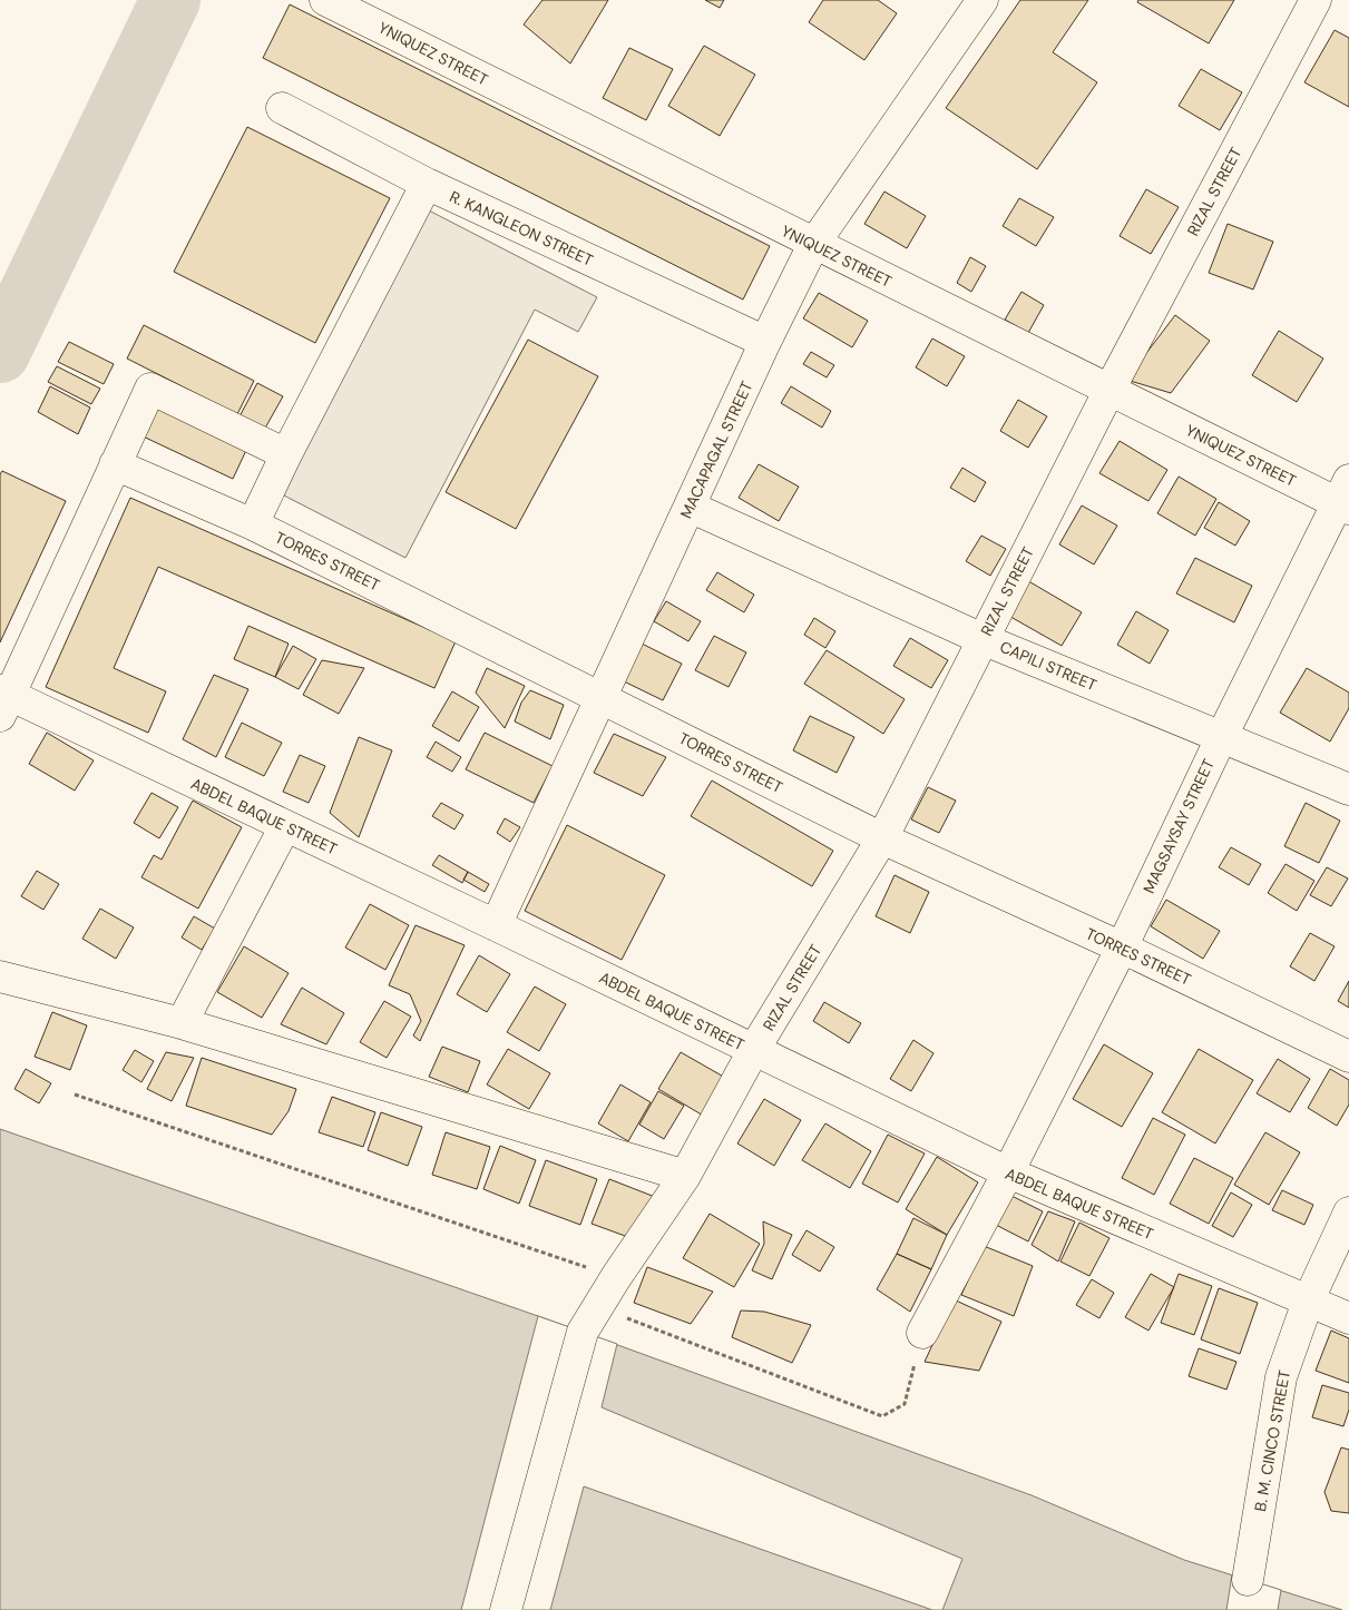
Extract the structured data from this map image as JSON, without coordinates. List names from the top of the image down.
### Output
{
  "streets": {
    "street": [
      "YNIQUEZ STREET",
      "RIZAL STREET",
      "R. KANGLEON STREET",
      "MACAPAGAL STREET",
      "TORRES STREET",
      "CAPILI STREET",
      "ABDEL BAQUE STREET",
      "MAGSAYSAY STREET",
      "B. M. CINCO STREET"
    ]
  },
  "crossings": [
    ["YNIQUEZ STREET", "RIZAL STREET"],
    ["YNIQUEZ STREET", "MACAPAGAL STREET"],
    ["YNIQUEZ STREET", "MAGSAYSAY STREET"],
    ["RIZAL STREET", "TORRES STREET"],
    ["RIZAL STREET", "CAPILI STREET"],
    ["RIZAL STREET", "ABDEL BAQUE STREET"],
    ["R. KANGLEON STREET", "MACAPAGAL STREET"],
    ["MACAPAGAL STREET", "TORRES STREET"],
    ["MACAPAGAL STREET", "CAPILI STREET"],
    ["MACAPAGAL STREET", "ABDEL BAQUE STREET"],
    ["TORRES STREET", "MAGSAYSAY STREET"],
    ["CAPILI STREET", "MAGSAYSAY STREET"],
    ["ABDEL BAQUE STREET", "MAGSAYSAY STREET"],
    ["ABDEL BAQUE STREET", "B. M. CINCO STREET"]
  ]
}
